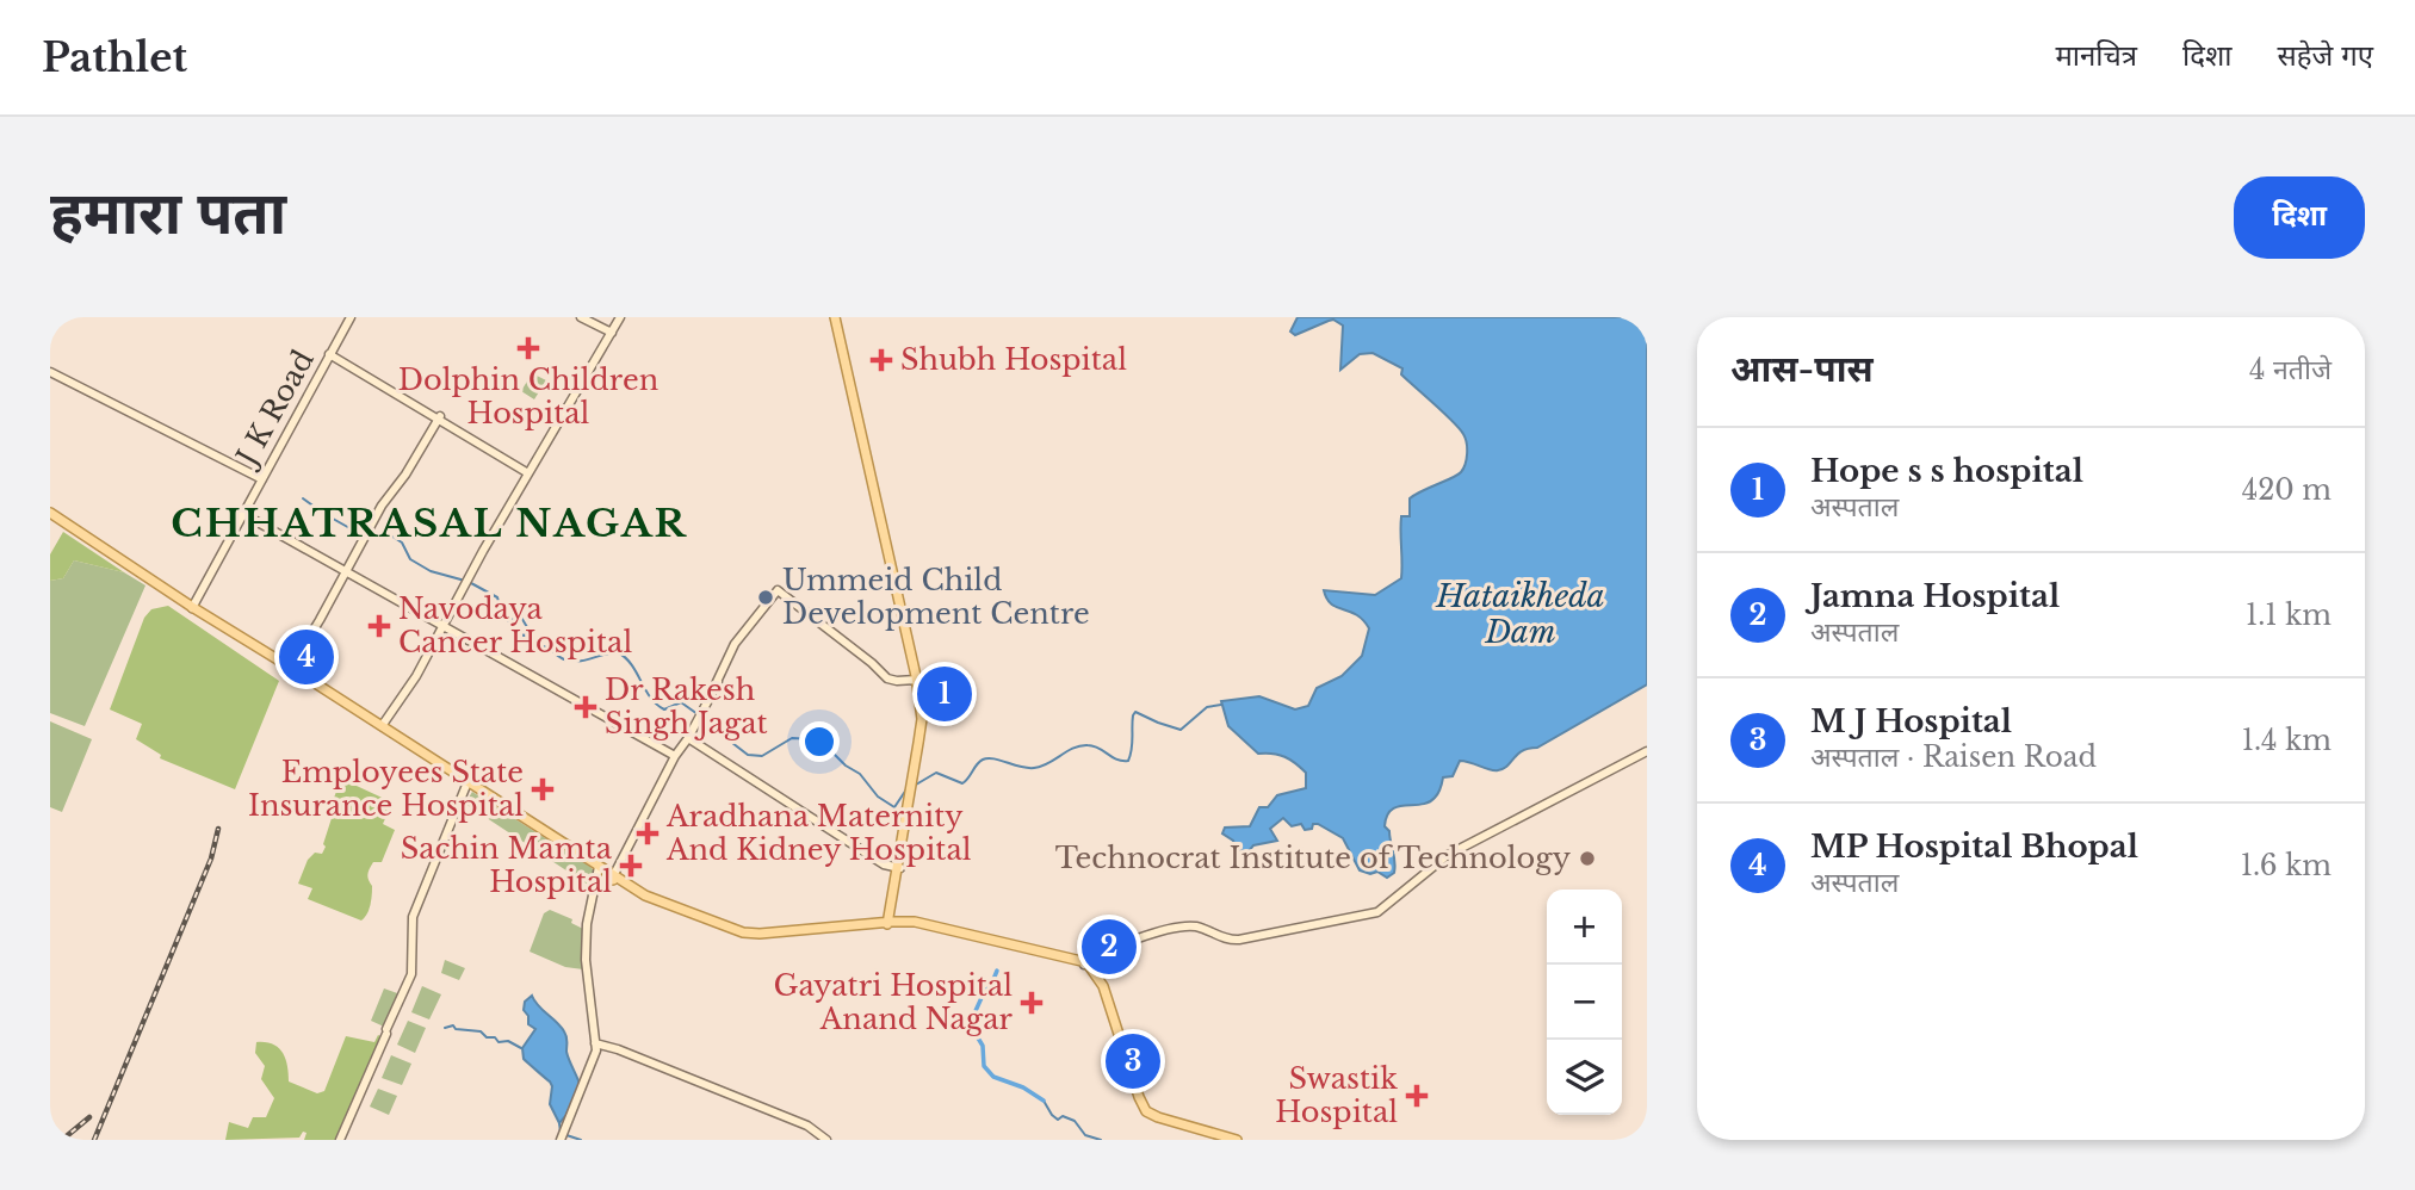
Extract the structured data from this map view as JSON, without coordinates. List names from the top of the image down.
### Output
{
  "streets": {
    "street": ["J K Road"]
  },
  "districts": ["CHHATRASAL NAGAR"],
  "water": ["Hataikheda Dam"],
  "places": {
    "health": [
      "Dolphin Children Hospital",
      "Shubh Hospital",
      "Navodaya Cancer Hospital",
      "Dr Rakesh Singh Jagat",
      "Employees State Insurance Hospital",
      "Aradhana Maternity And Kidney Hospital",
      "Sachin Mamta Hospital",
      "Gayatri Hospital Anand Nagar",
      "Swastik Hospital"
    ],
    "other": ["Ummeid Child Development Centre", "Technocrat Institute of Technology"]
  },
  "page": {
    "header": "Pathlet",
    "nav": ["मानचित्र", "दिशा", "सहेजे गए"],
    "title": "हमारा पता",
    "buttons": "दिशा",
    "heading": ["आस-पास", "4 नतीजे"],
    "list": [
      {
        "mark": "1",
        "name": "Hope s s hospital",
        "note": "अस्पताल",
        "value": "420 m"
      },
      {
        "mark": "2",
        "name": "Jamna Hospital",
        "note": "अस्पताल",
        "value": "1.1 km"
      },
      {
        "mark": "3",
        "name": "M J Hospital",
        "note": "अस्पताल · Raisen Road",
        "value": "1.4 km"
      },
      {
        "mark": "4",
        "name": "MP Hospital Bhopal",
        "note": "अस्पताल",
        "value": "1.6 km"
      }
    ],
    "pins": [
      "4",
      "1",
      "2",
      "3"
    ],
    "map_buttons": ["+", "−"]
  }
}
